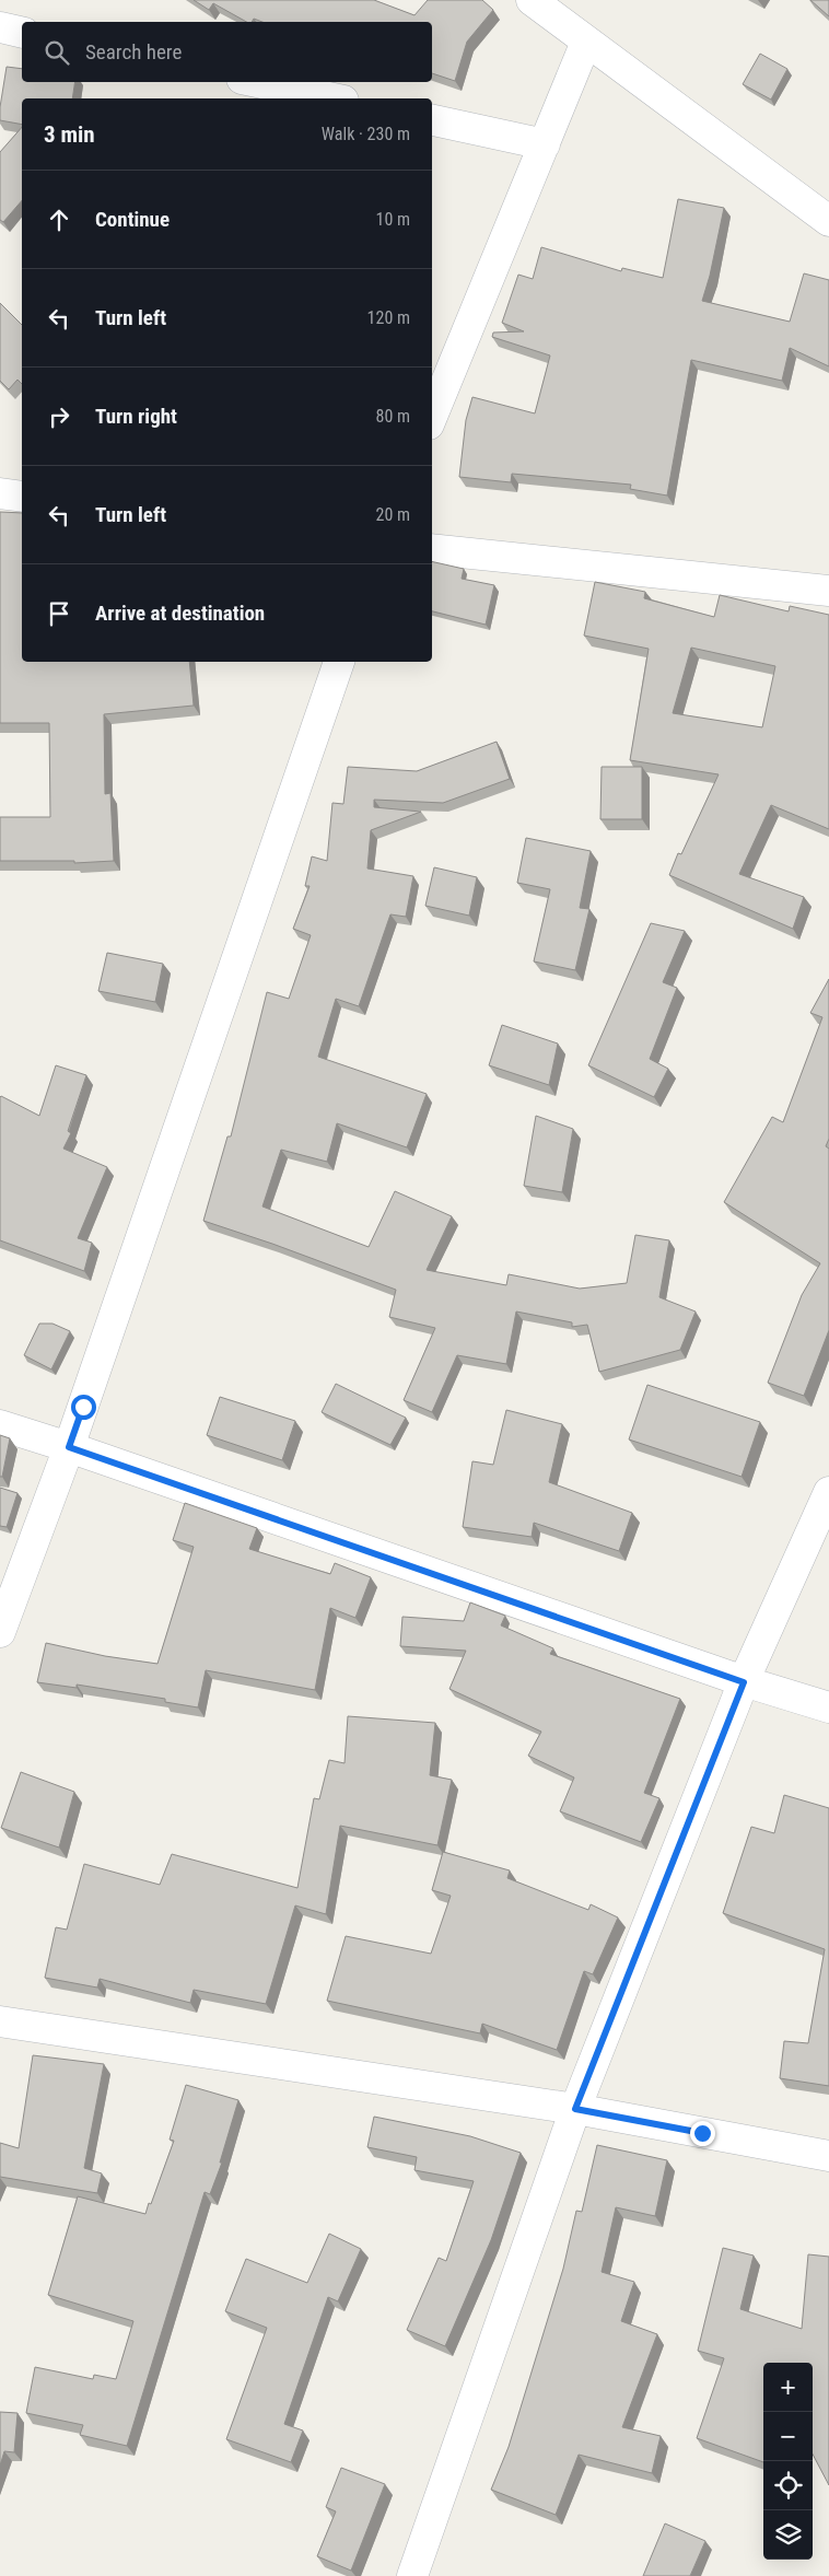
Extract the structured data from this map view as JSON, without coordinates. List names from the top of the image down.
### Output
{
  "page": {
    "search": "Search here",
    "heading": ["3 min", "Walk · 230 m"],
    "list": [
      ["Continue", "10 m"],
      ["Turn left", "120 m"],
      ["Turn right", "80 m"],
      ["Turn left", "20 m"],
      "Arrive at destination"
    ],
    "map_buttons": ["+", "−"]
  }
}
